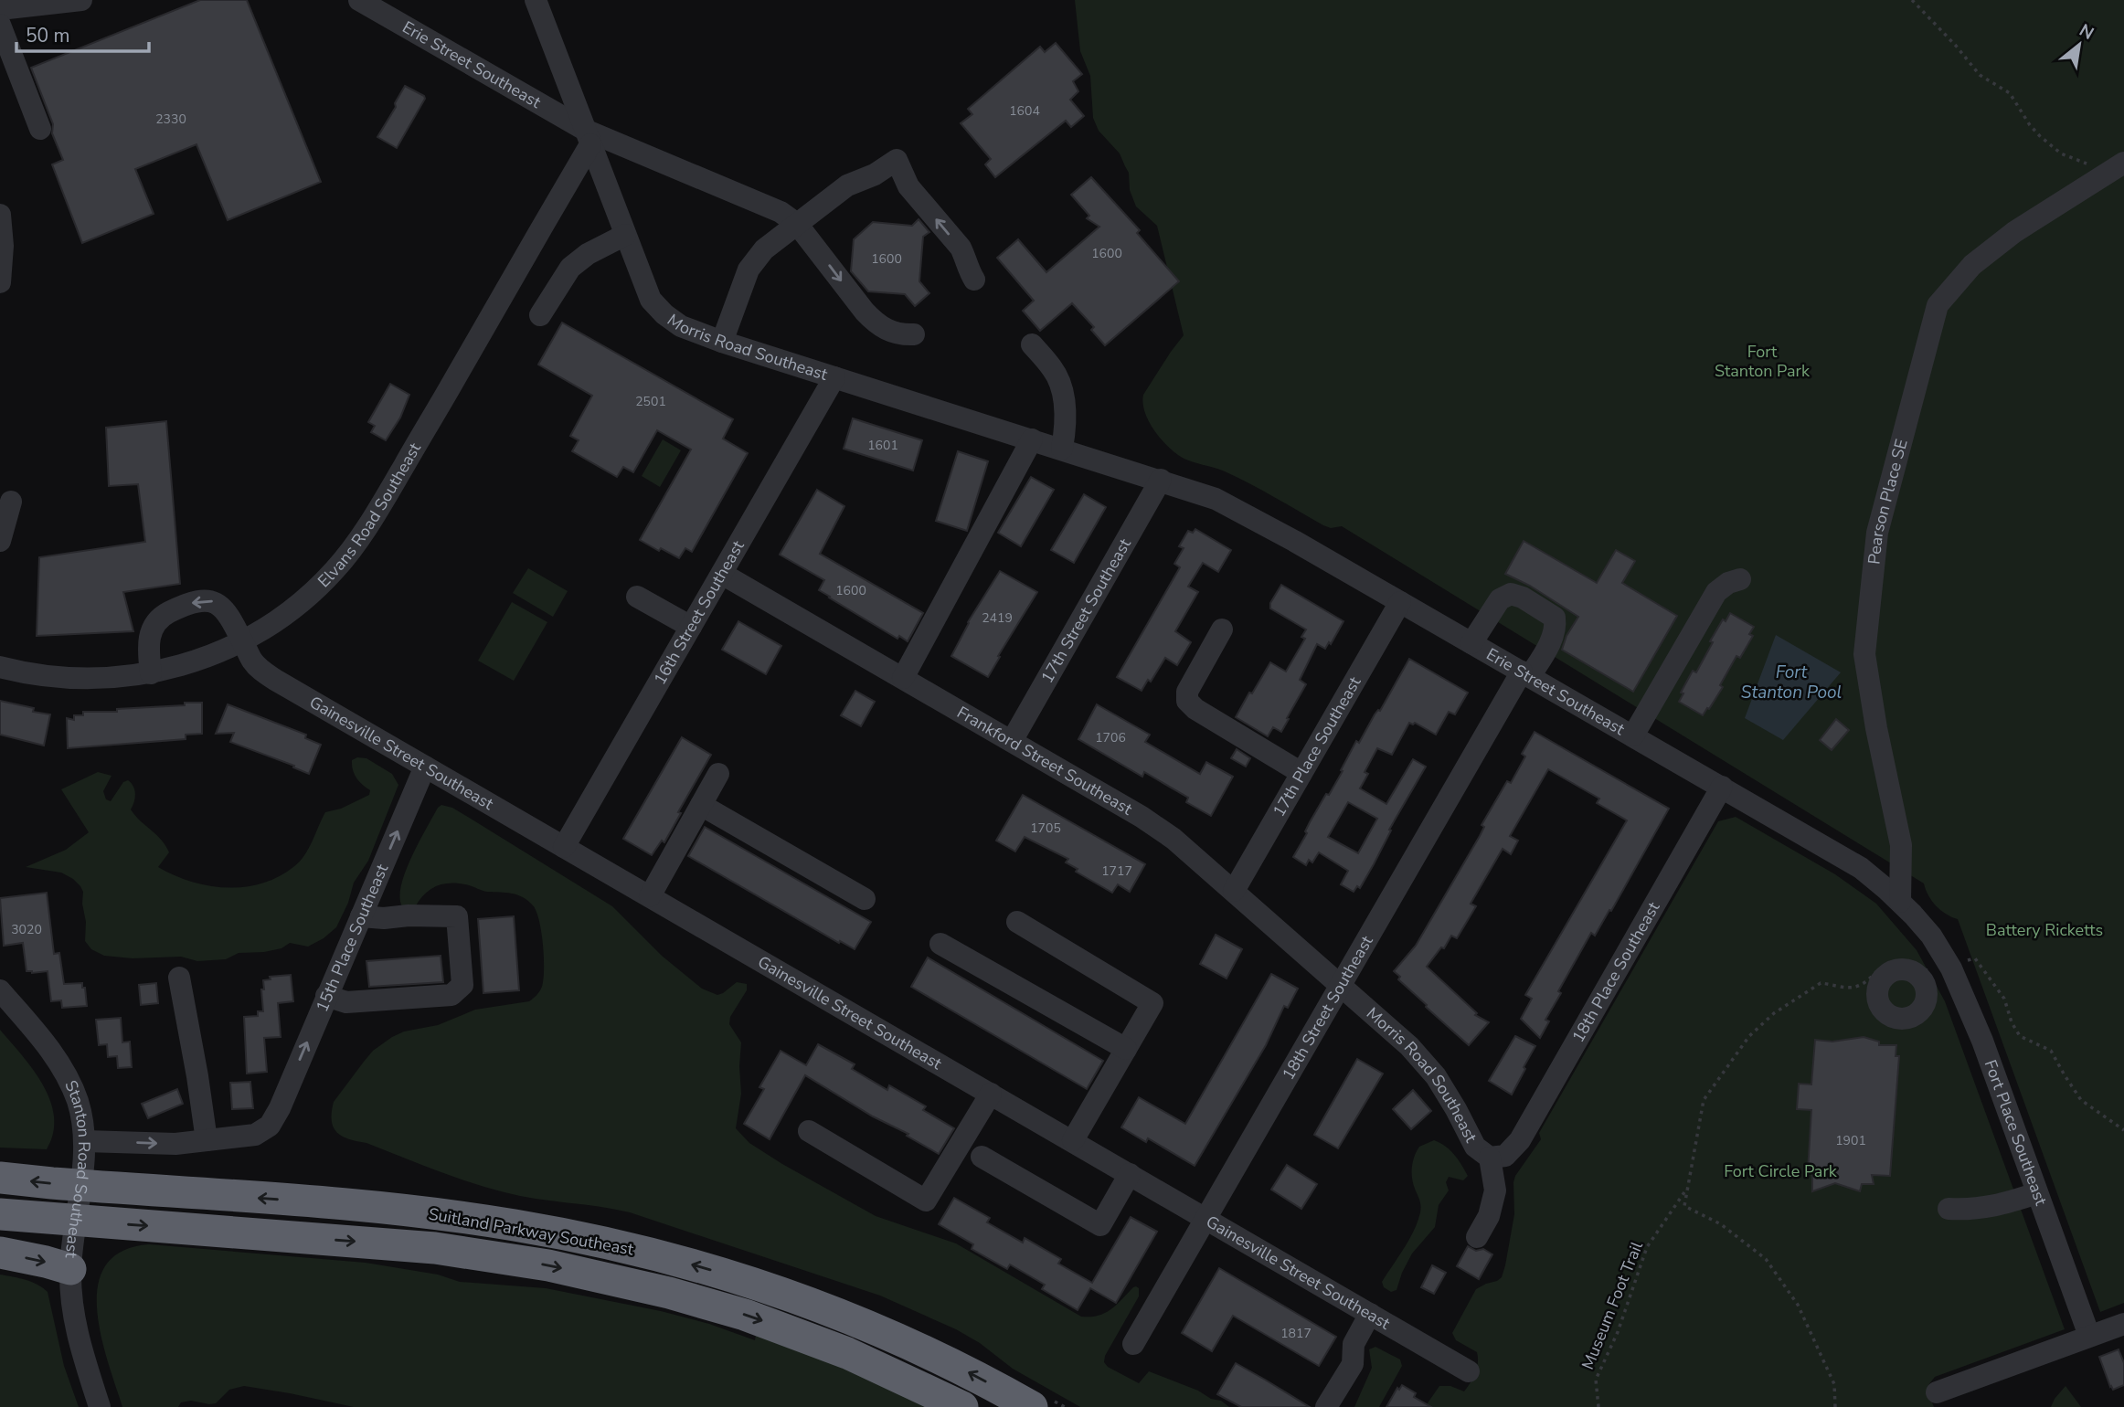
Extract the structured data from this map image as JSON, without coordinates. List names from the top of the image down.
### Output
{
  "streets": {
    "highway": ["Suitland Parkway Southeast"],
    "street": [
      "Erie Street Southeast",
      "Morris Road Southeast",
      "Pearson Place SE",
      "Elvans Road Southeast",
      "17th Street Southeast",
      "16th Street Southeast",
      "17th Place Southeast",
      "Gainesville Street Southeast",
      "Frankford Street Southeast",
      "15th Place Southeast",
      "18th Place Southeast",
      "18th Street Southeast",
      "Fort Place Southeast",
      "Stanton Road Southeast"
    ],
    "path": ["Museum Foot Trail"]
  },
  "crossings": [
    ["Erie Street Southeast", "Morris Road Southeast"],
    ["Erie Street Southeast", "Pearson Place SE"],
    ["Erie Street Southeast", "Elvans Road Southeast"],
    ["Erie Street Southeast", "17th Street Southeast"],
    ["Erie Street Southeast", "17th Place Southeast"],
    ["Erie Street Southeast", "18th Place Southeast"],
    ["Erie Street Southeast", "18th Street Southeast"],
    ["Erie Street Southeast", "Fort Place Southeast"],
    ["Morris Road Southeast", "Elvans Road Southeast"],
    ["Morris Road Southeast", "17th Street Southeast"],
    ["Morris Road Southeast", "16th Street Southeast"],
    ["Morris Road Southeast", "Frankford Street Southeast"],
    ["Morris Road Southeast", "18th Place Southeast"],
    ["Morris Road Southeast", "18th Street Southeast"],
    ["Elvans Road Southeast", "Gainesville Street Southeast"],
    ["17th Street Southeast", "Frankford Street Southeast"],
    ["16th Street Southeast", "Gainesville Street Southeast"],
    ["16th Street Southeast", "Frankford Street Southeast"],
    ["17th Place Southeast", "Frankford Street Southeast"],
    ["Gainesville Street Southeast", "15th Place Southeast"],
    ["Gainesville Street Southeast", "18th Street Southeast"],
    ["Frankford Street Southeast", "18th Street Southeast"],
    ["15th Place Southeast", "Stanton Road Southeast"],
    ["Fort Place Southeast", "Museum Foot Trail"],
    ["Stanton Road Southeast", "Suitland Parkway Southeast"]
  ],
  "one_way": ["15th Place Southeast"],
  "water": ["Fort Stanton Pool"],
  "parks": ["Fort Stanton Park", "Battery Ricketts", "Fort Circle Park"],
  "house_numbers": [
    "1604",
    "2330",
    "1600",
    "1600",
    "2501",
    "1601",
    "1600",
    "2419",
    "1706",
    "1705",
    "1717",
    "3020",
    "1901",
    "1817"
  ],
  "scale_bar": "50 m",
  "north": "top right"
}
